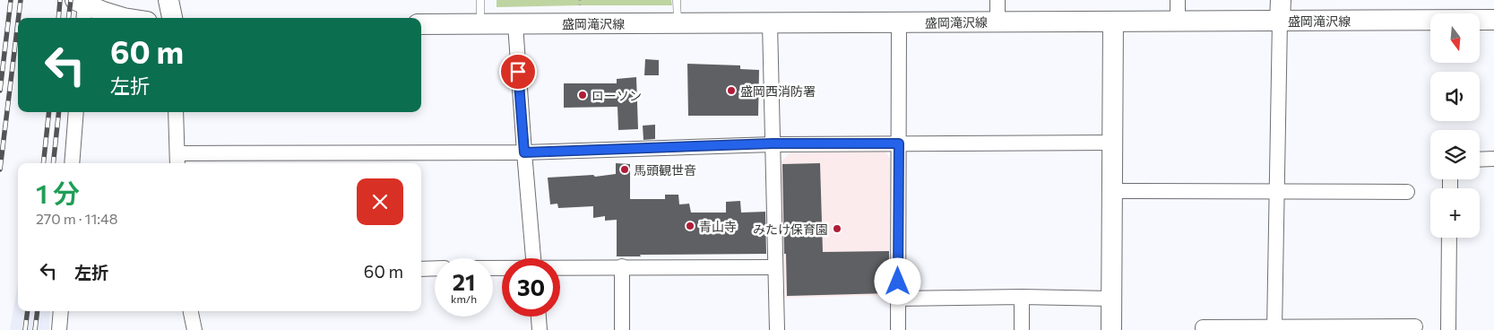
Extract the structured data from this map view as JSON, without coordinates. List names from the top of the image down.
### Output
{
  "streets": {
    "main road": ["盛岡滝沢線"]
  },
  "places": [
    "盛岡西消防署",
    "ローソン",
    "馬頭観世音",
    "青山寺",
    "みたけ保育園"
  ],
  "north": "bottom",
  "page": {
    "map_buttons": "+",
    "turn": ["60 m", "左折"],
    "heading": ["1 分", "270 m · 11:48"],
    "list": [
      {
        "name": "左折",
        "value": "60 m"
      }
    ],
    "speed": "21 km/h",
    "limit": "30"
  }
}
